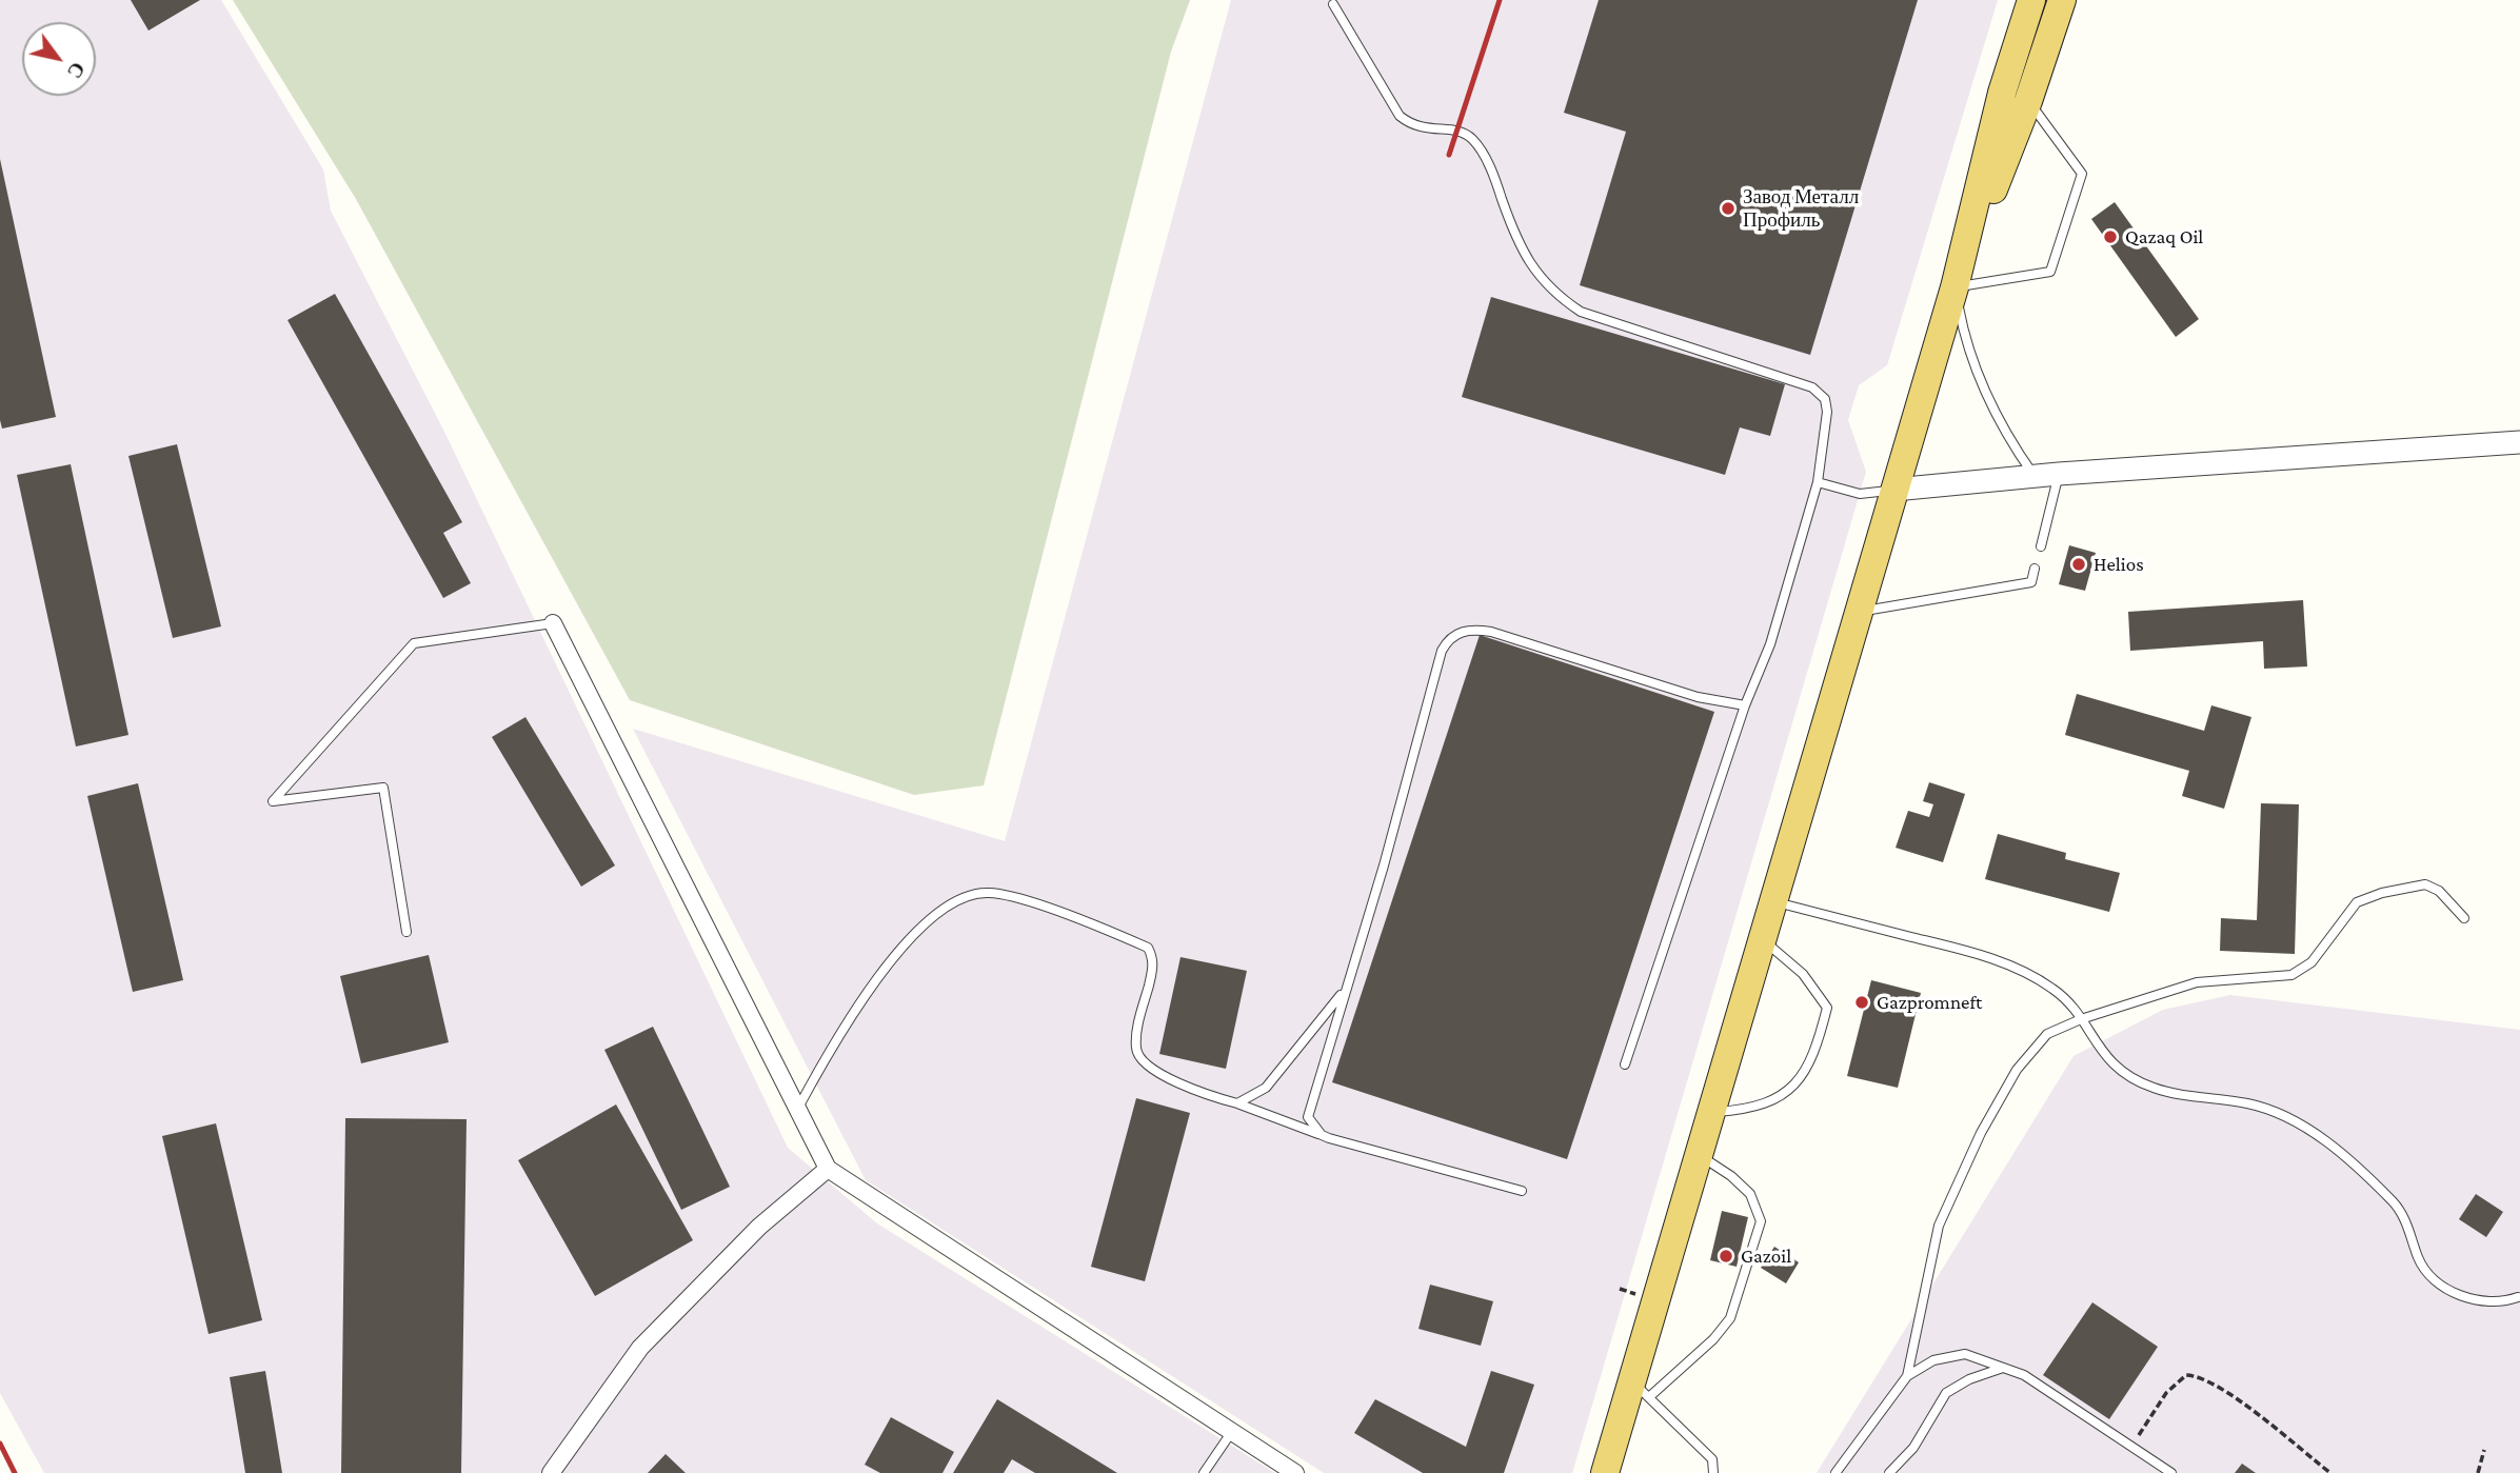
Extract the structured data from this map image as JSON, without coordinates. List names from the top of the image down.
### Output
{
  "places": [
    "Завод Металл Профиль",
    "Qazaq Oil",
    "Helios",
    "Gazpromneft",
    "Gazoil"
  ],
  "north": "bottom right"
}
